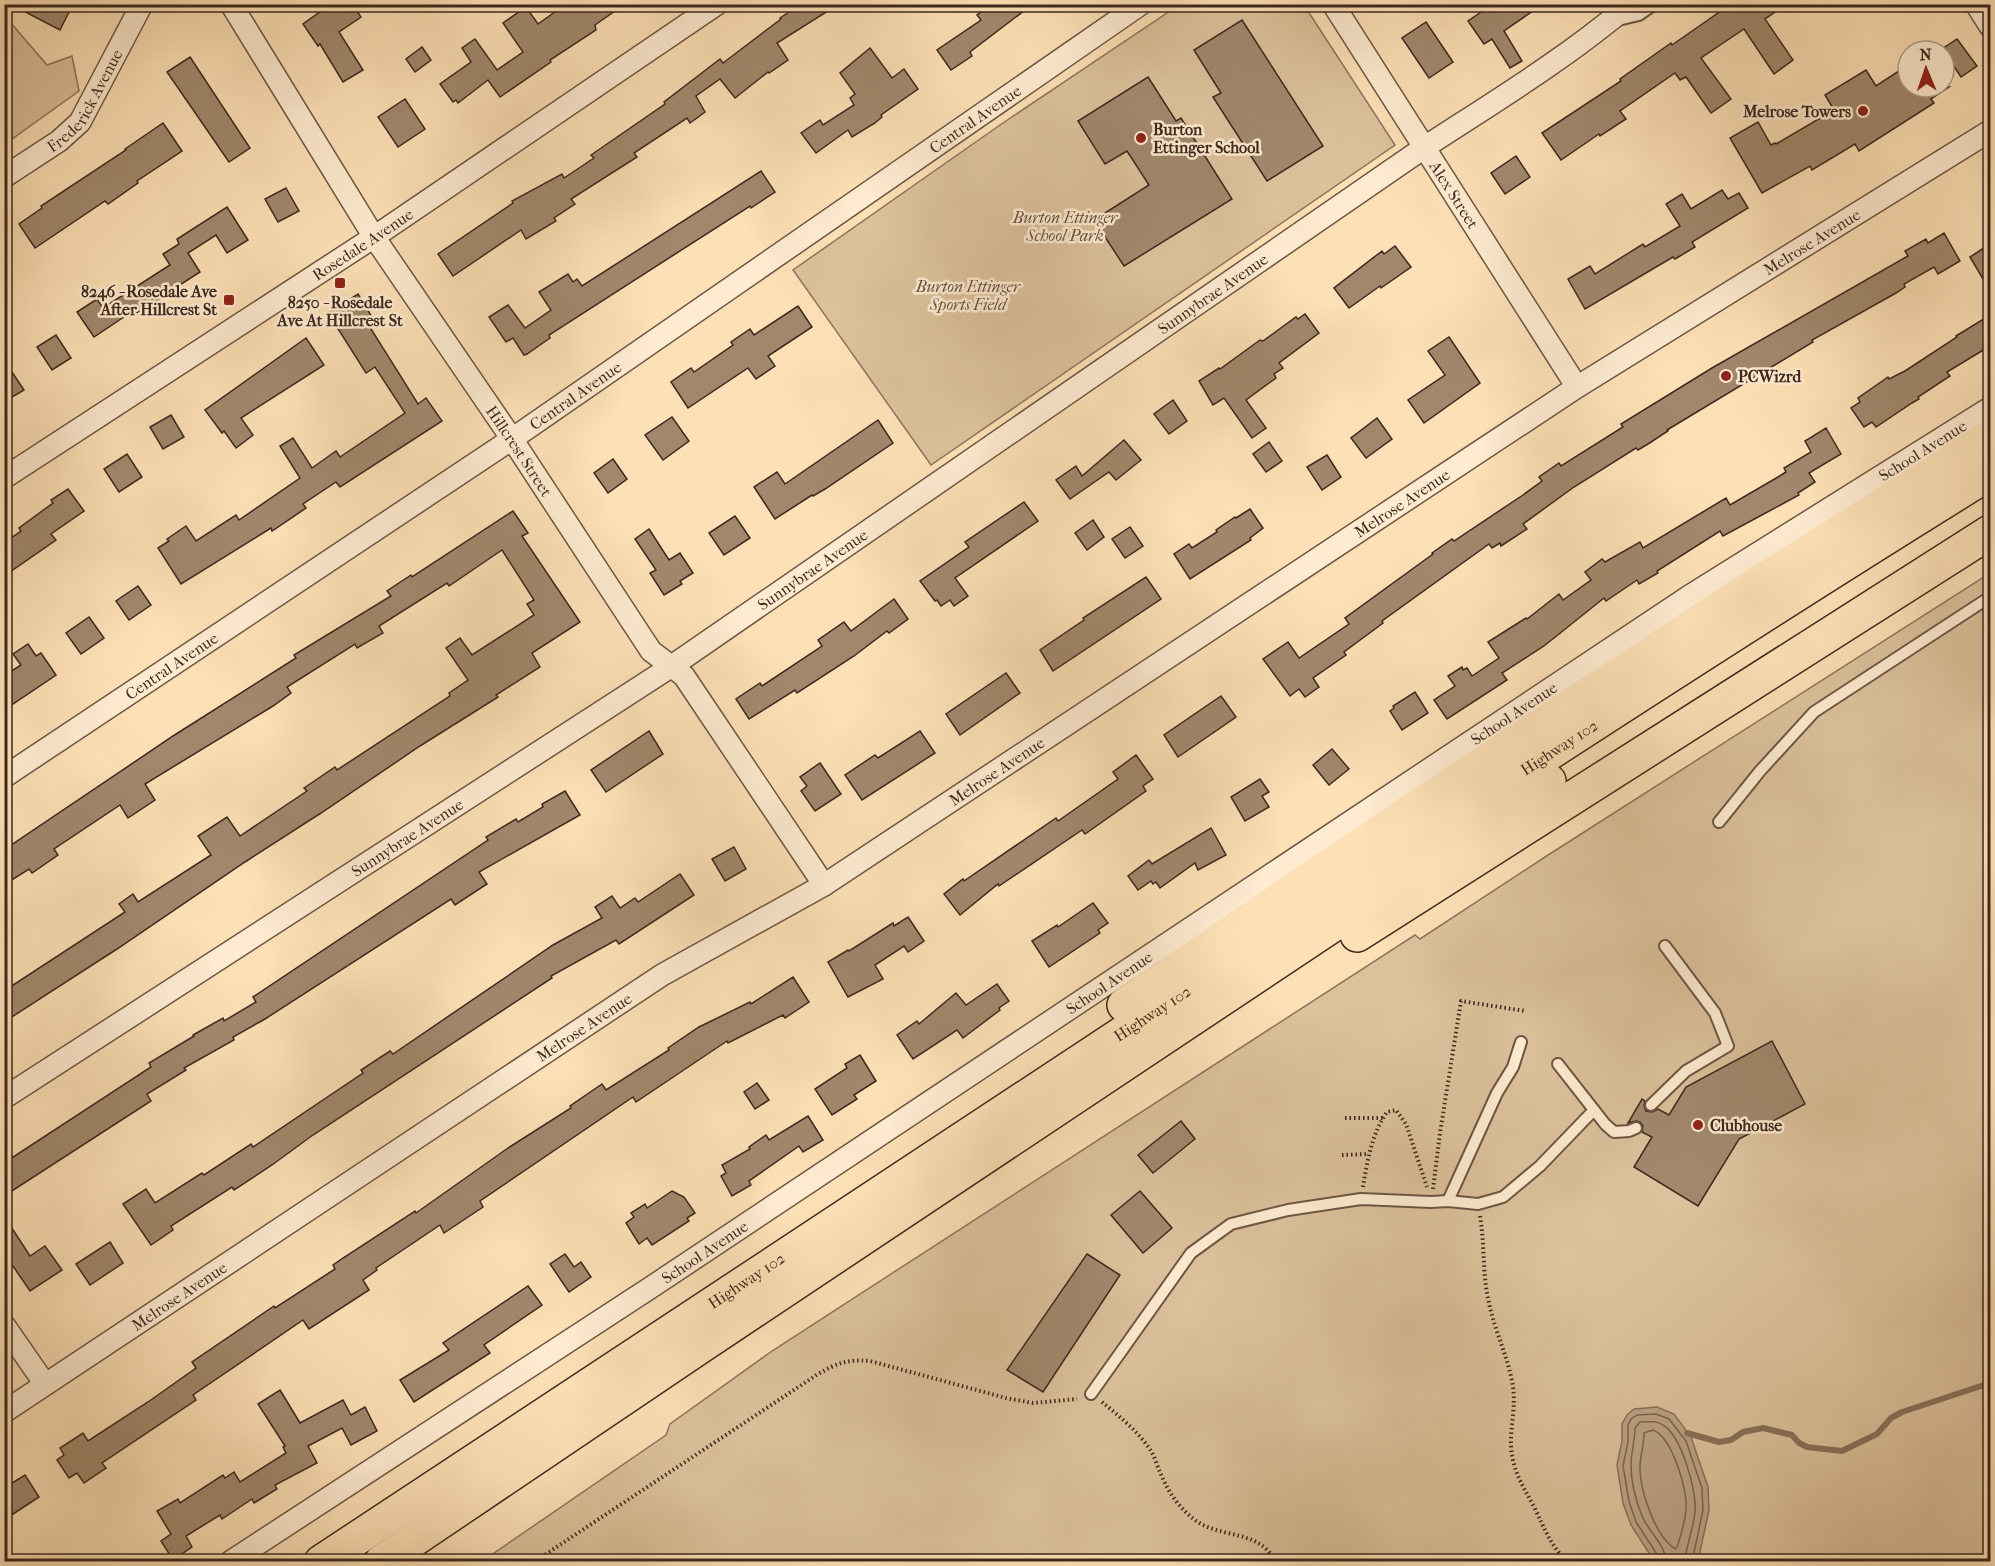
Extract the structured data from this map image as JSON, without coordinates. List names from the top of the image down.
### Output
{
  "streets": {
    "highway": ["Highway 102"],
    "street": [
      "Frederick Avenue",
      "Central Avenue",
      "Alex Street",
      "Melrose Avenue",
      "Rosedale Avenue",
      "Sunnybrae Avenue",
      "School Avenue",
      "Hillcrest Street"
    ]
  },
  "crossings": [
    ["Central Avenue", "Hillcrest Street"],
    ["Alex Street", "Melrose Avenue"],
    ["Alex Street", "Sunnybrae Avenue"],
    ["Melrose Avenue", "Hillcrest Street"],
    ["Rosedale Avenue", "Hillcrest Street"],
    ["Sunnybrae Avenue", "Hillcrest Street"]
  ],
  "parks": ["Burton Ettinger School Park", "Burton Ettinger Sports Field"],
  "places": {
    "other": [
      "Melrose Towers",
      "Burton Ettinger School",
      "PCWizrd",
      "Clubhouse"
    ],
    "transit": ["8250 - Rosedale Ave At Hillcrest St", "8246 - Rosedale Ave After Hillcrest St"]
  },
  "north": "top"
}
